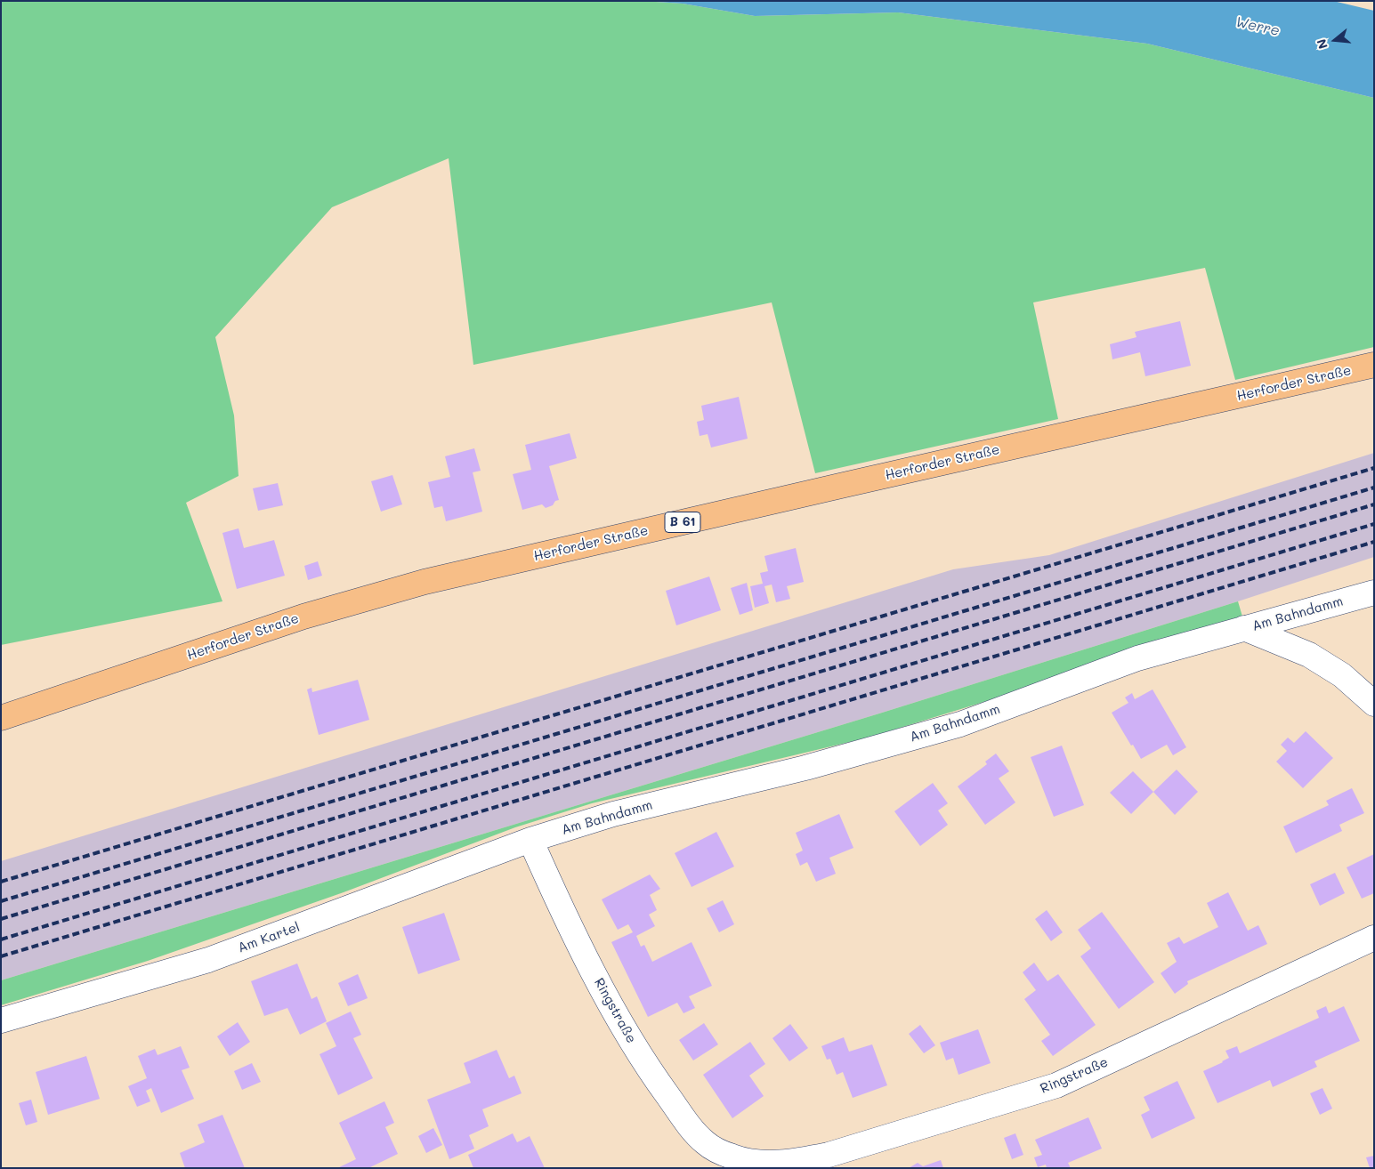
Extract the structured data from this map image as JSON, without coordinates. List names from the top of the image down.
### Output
{
  "streets": {
    "main road": ["Herforder Straße", "B 61"],
    "street": ["Am Bahndamm", "Am Kartel", "Ringstraße"]
  },
  "crossings": [
    ["Am Bahndamm", "Am Kartel"],
    ["Am Bahndamm", "Ringstraße"],
    ["Am Kartel", "Ringstraße"]
  ],
  "water": ["Werre"],
  "north": "left"
}
